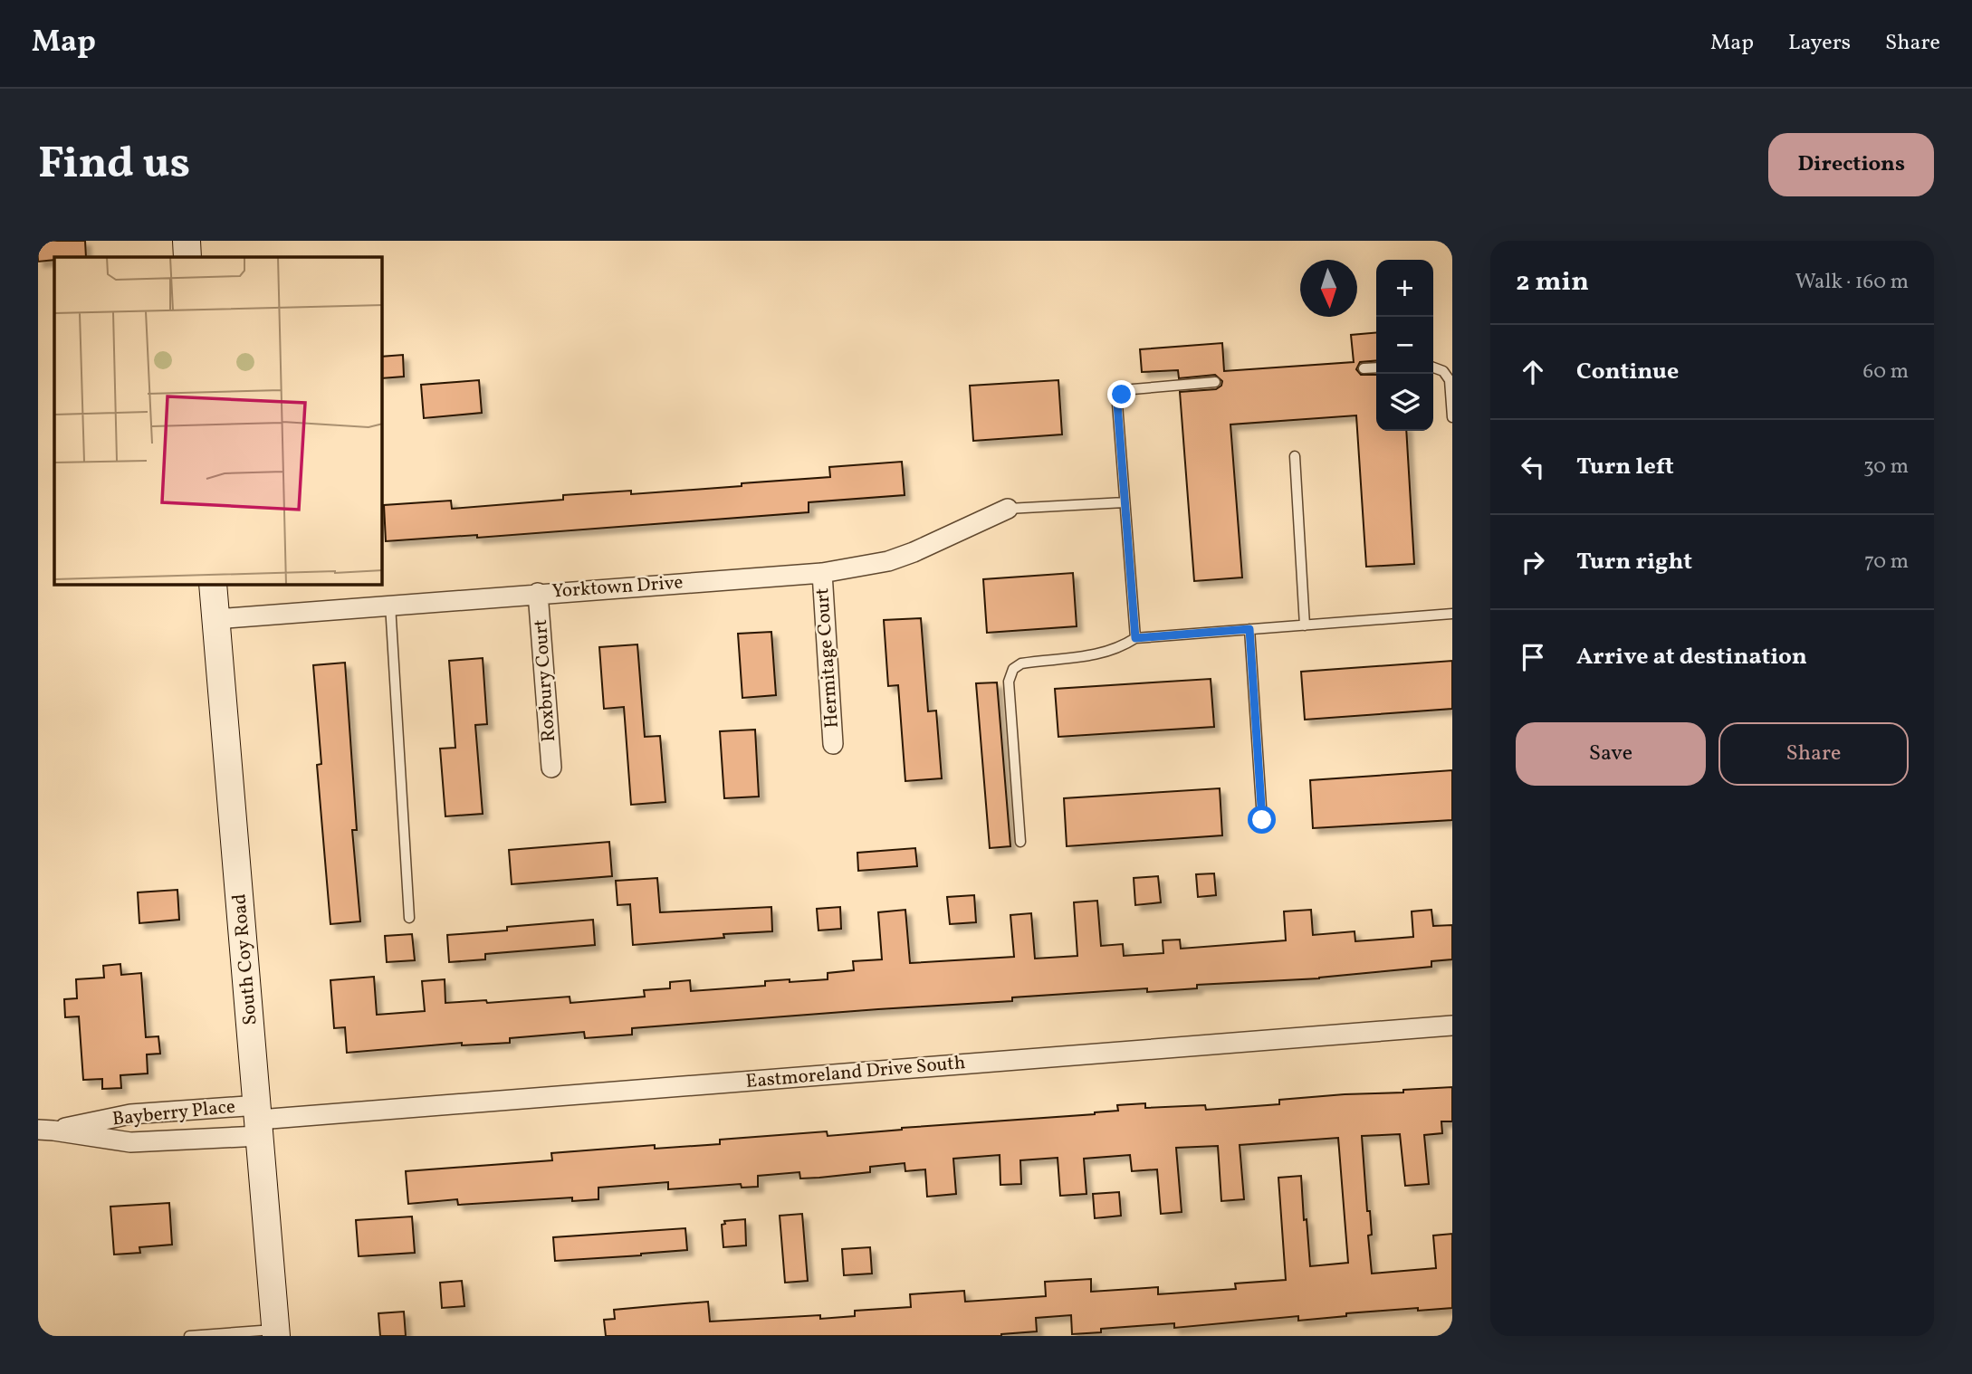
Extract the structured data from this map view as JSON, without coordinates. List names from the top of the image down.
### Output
{
  "streets": {
    "street": [
      "Yorktown Drive",
      "Hermitage Court",
      "Roxbury Court",
      "South Coy Road",
      "Eastmoreland Drive South",
      "Bayberry Place"
    ]
  },
  "crossings": [
    ["Yorktown Drive", "Hermitage Court"],
    ["Yorktown Drive", "Roxbury Court"],
    ["Yorktown Drive", "South Coy Road"],
    ["South Coy Road", "Eastmoreland Drive South"],
    ["South Coy Road", "Bayberry Place"],
    ["Eastmoreland Drive South", "Bayberry Place"]
  ],
  "north": "bottom",
  "page": {
    "header": "Map",
    "nav": ["Map", "Layers", "Share"],
    "buttons": [
      "Directions",
      ["Save", "Share"]
    ],
    "title": "Find us",
    "heading": ["2 min", "Walk · 160 m"],
    "map_buttons": ["+", "−"],
    "list": [
      ["Continue", "60 m"],
      ["Turn left", "30 m"],
      ["Turn right", "70 m"],
      "Arrive at destination"
    ]
  }
}
